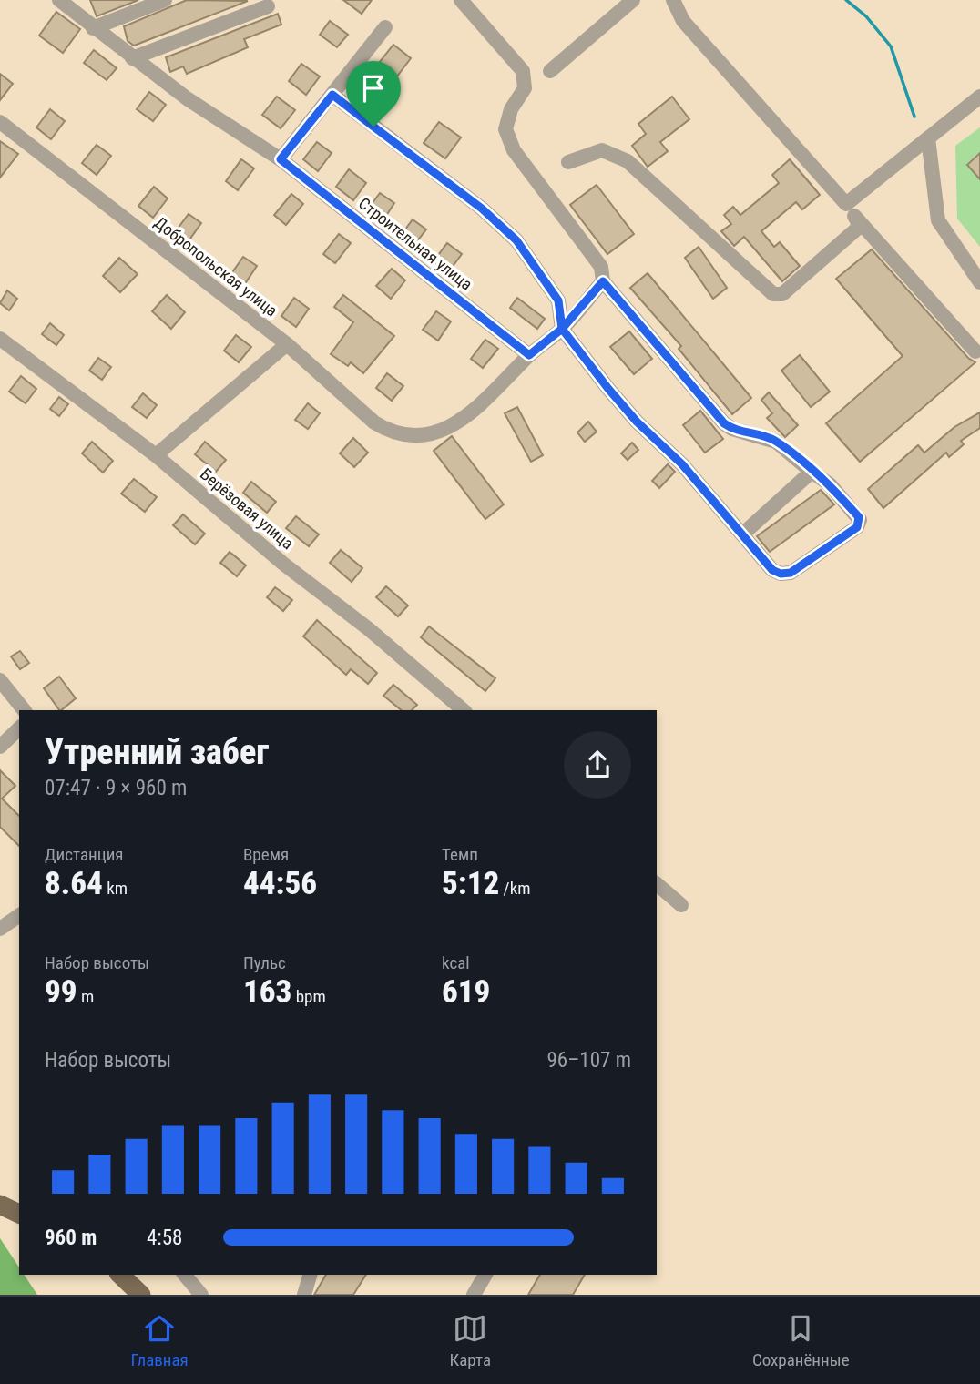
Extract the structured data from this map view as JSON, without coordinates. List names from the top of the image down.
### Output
{
  "streets": {
    "street": ["Строительная улица", "Добропольская улица", "Берёзовая улица"]
  },
  "crossings": [
    ["Строительная улица", "Добропольская улица"]
  ],
  "page": {
    "heading": ["Утренний забег", "07:47 · 9 × 960 m"],
    "stats": [
      ["Дистанция", "8.64 km"],
      ["Время", "44:56"],
      ["Темп", "5:12 /km"],
      ["Набор высоты", "99 m"],
      ["Пульс", "163 bpm"],
      ["kcal", "619"]
    ],
    "chart": ["Набор высоты", "96–107 m"],
    "list": [
      {
        "name": "960 m",
        "note": "4:58"
      }
    ],
    "tabs": ["Главная", "Карта", "Сохранённые"]
  }
}
